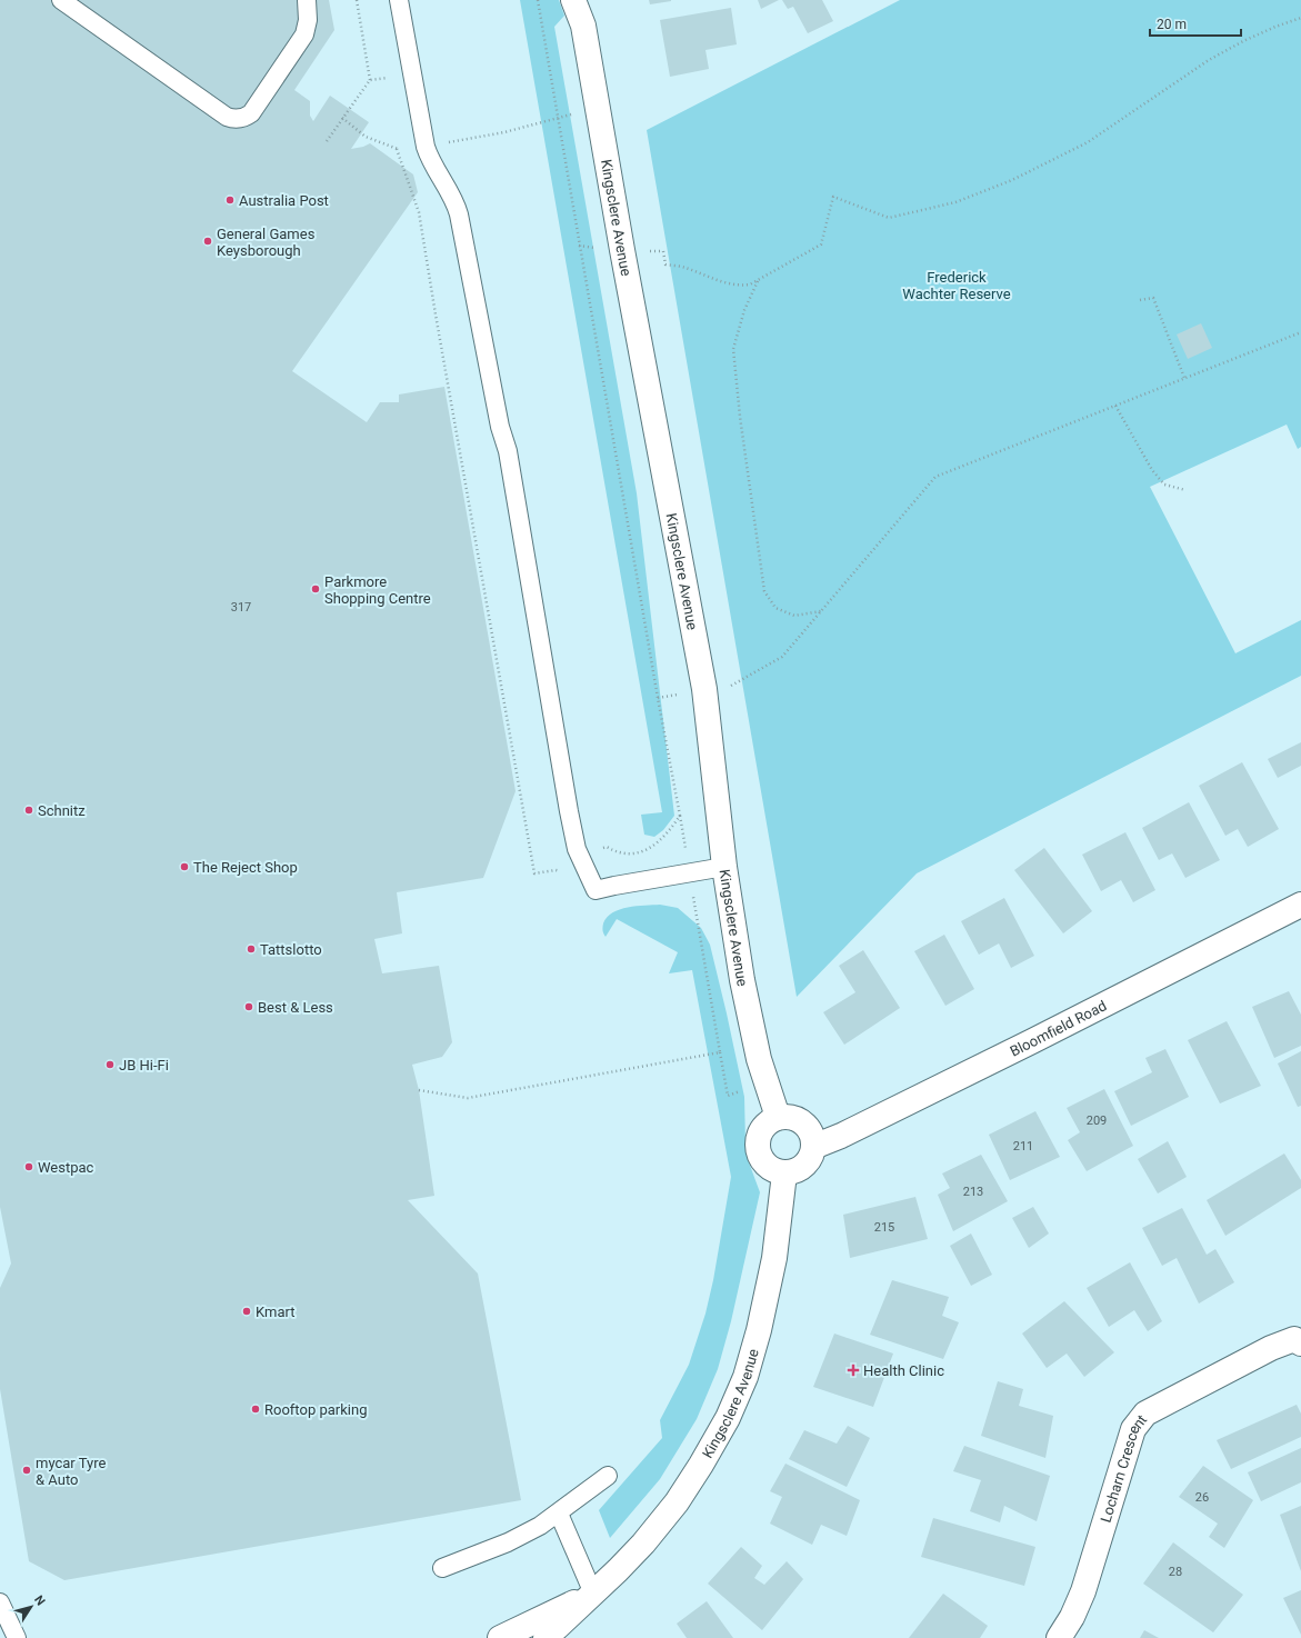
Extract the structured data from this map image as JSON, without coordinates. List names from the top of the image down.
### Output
{
  "streets": {
    "main road": ["Kingsclere Avenue", "Bloomfield Road", "Locharn Crescent"]
  },
  "crossings": [
    ["Kingsclere Avenue", "Bloomfield Road"]
  ],
  "parks": ["Frederick Wachter Reserve"],
  "places": {
    "other": [
      "Australia Post",
      "General Games Keysborough",
      "Parkmore Shopping Centre",
      "Schnitz",
      "The Reject Shop",
      "Tattslotto",
      "Best & Less",
      "JB Hi-Fi",
      "Westpac",
      "Kmart",
      "Rooftop parking",
      "mycar Tyre & Auto"
    ],
    "health": ["Health Clinic"]
  },
  "house_numbers": [
    "317",
    "209",
    "211",
    "213",
    "215",
    "26",
    "28"
  ],
  "scale_bar": "20 m",
  "north": "top right"
}
